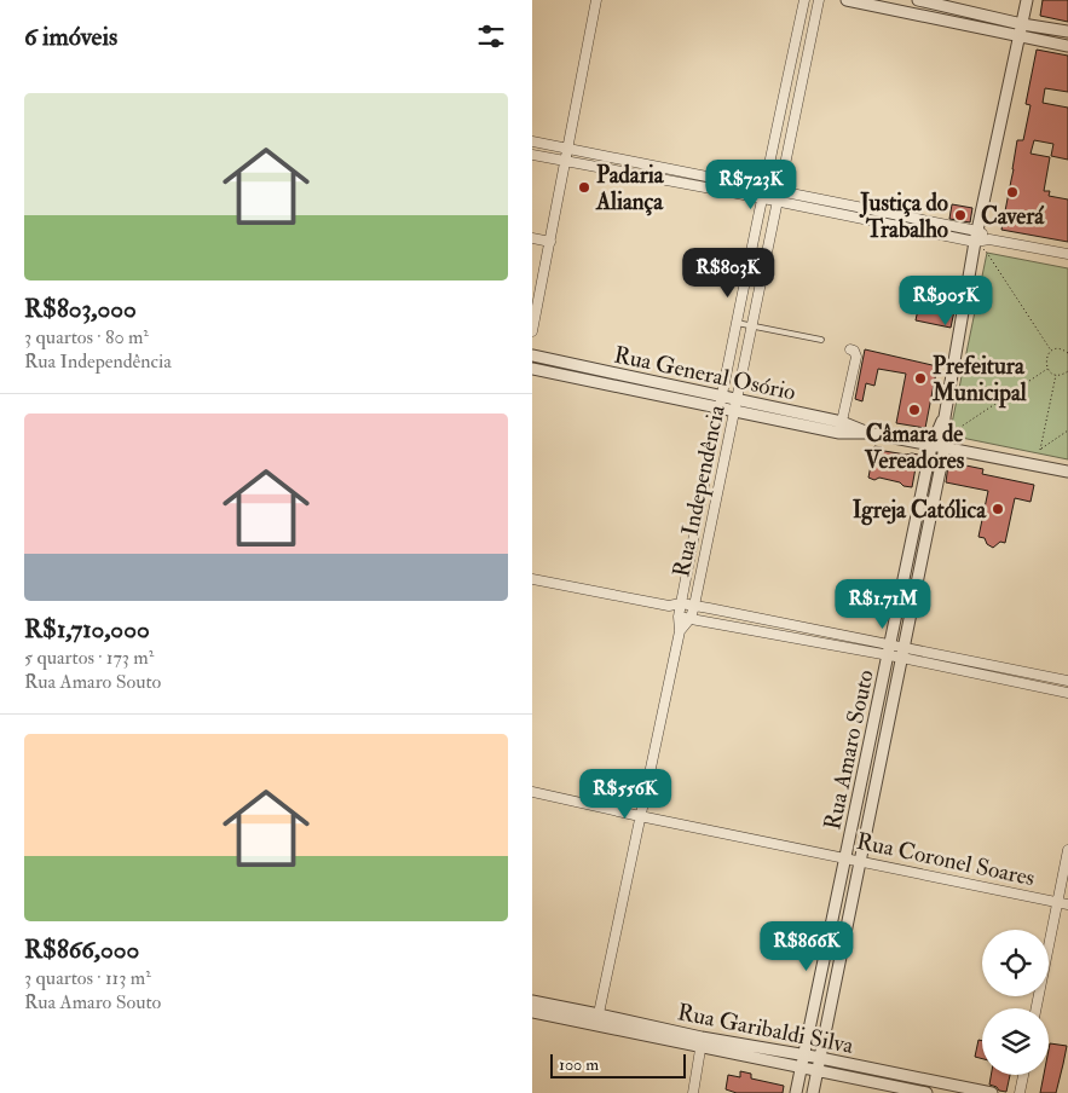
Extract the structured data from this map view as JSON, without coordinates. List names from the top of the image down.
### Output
{
  "streets": {
    "street": [
      "Rua General Osório",
      "Rua Independência",
      "Rua Amaro Souto",
      "Rua Coronel Soares",
      "Rua Garibaldi Silva"
    ]
  },
  "crossings": [
    ["Rua General Osório", "Rua Independência"],
    ["Rua General Osório", "Rua Amaro Souto"],
    ["Rua Independência", "Rua Coronel Soares"],
    ["Rua Independência", "Rua Garibaldi Silva"],
    ["Rua Amaro Souto", "Rua Coronel Soares"],
    ["Rua Amaro Souto", "Rua Garibaldi Silva"]
  ],
  "places": [
    "Padaria Aliança",
    "Caverá",
    "Justiça do Trabalho",
    "Prefeitura Municipal",
    "Câmara de Vereadores",
    "Igreja Católica"
  ],
  "scale_bar": "100 m",
  "page": {
    "heading": "6 imóveis",
    "list": [
      {
        "name": "R$803,000",
        "note": "3 quartos · 80 m² · Rua Independência"
      },
      {
        "name": "R$1,710,000",
        "note": "5 quartos · 173 m² · Rua Amaro Souto"
      },
      {
        "name": "R$866,000",
        "note": "3 quartos · 113 m² · Rua Amaro Souto"
      }
    ],
    "price": [
      "R$723K",
      "R$803K",
      "R$905K",
      "R$1.71M",
      "R$556K",
      "R$866K"
    ],
    "scale": "100 m"
  }
}
